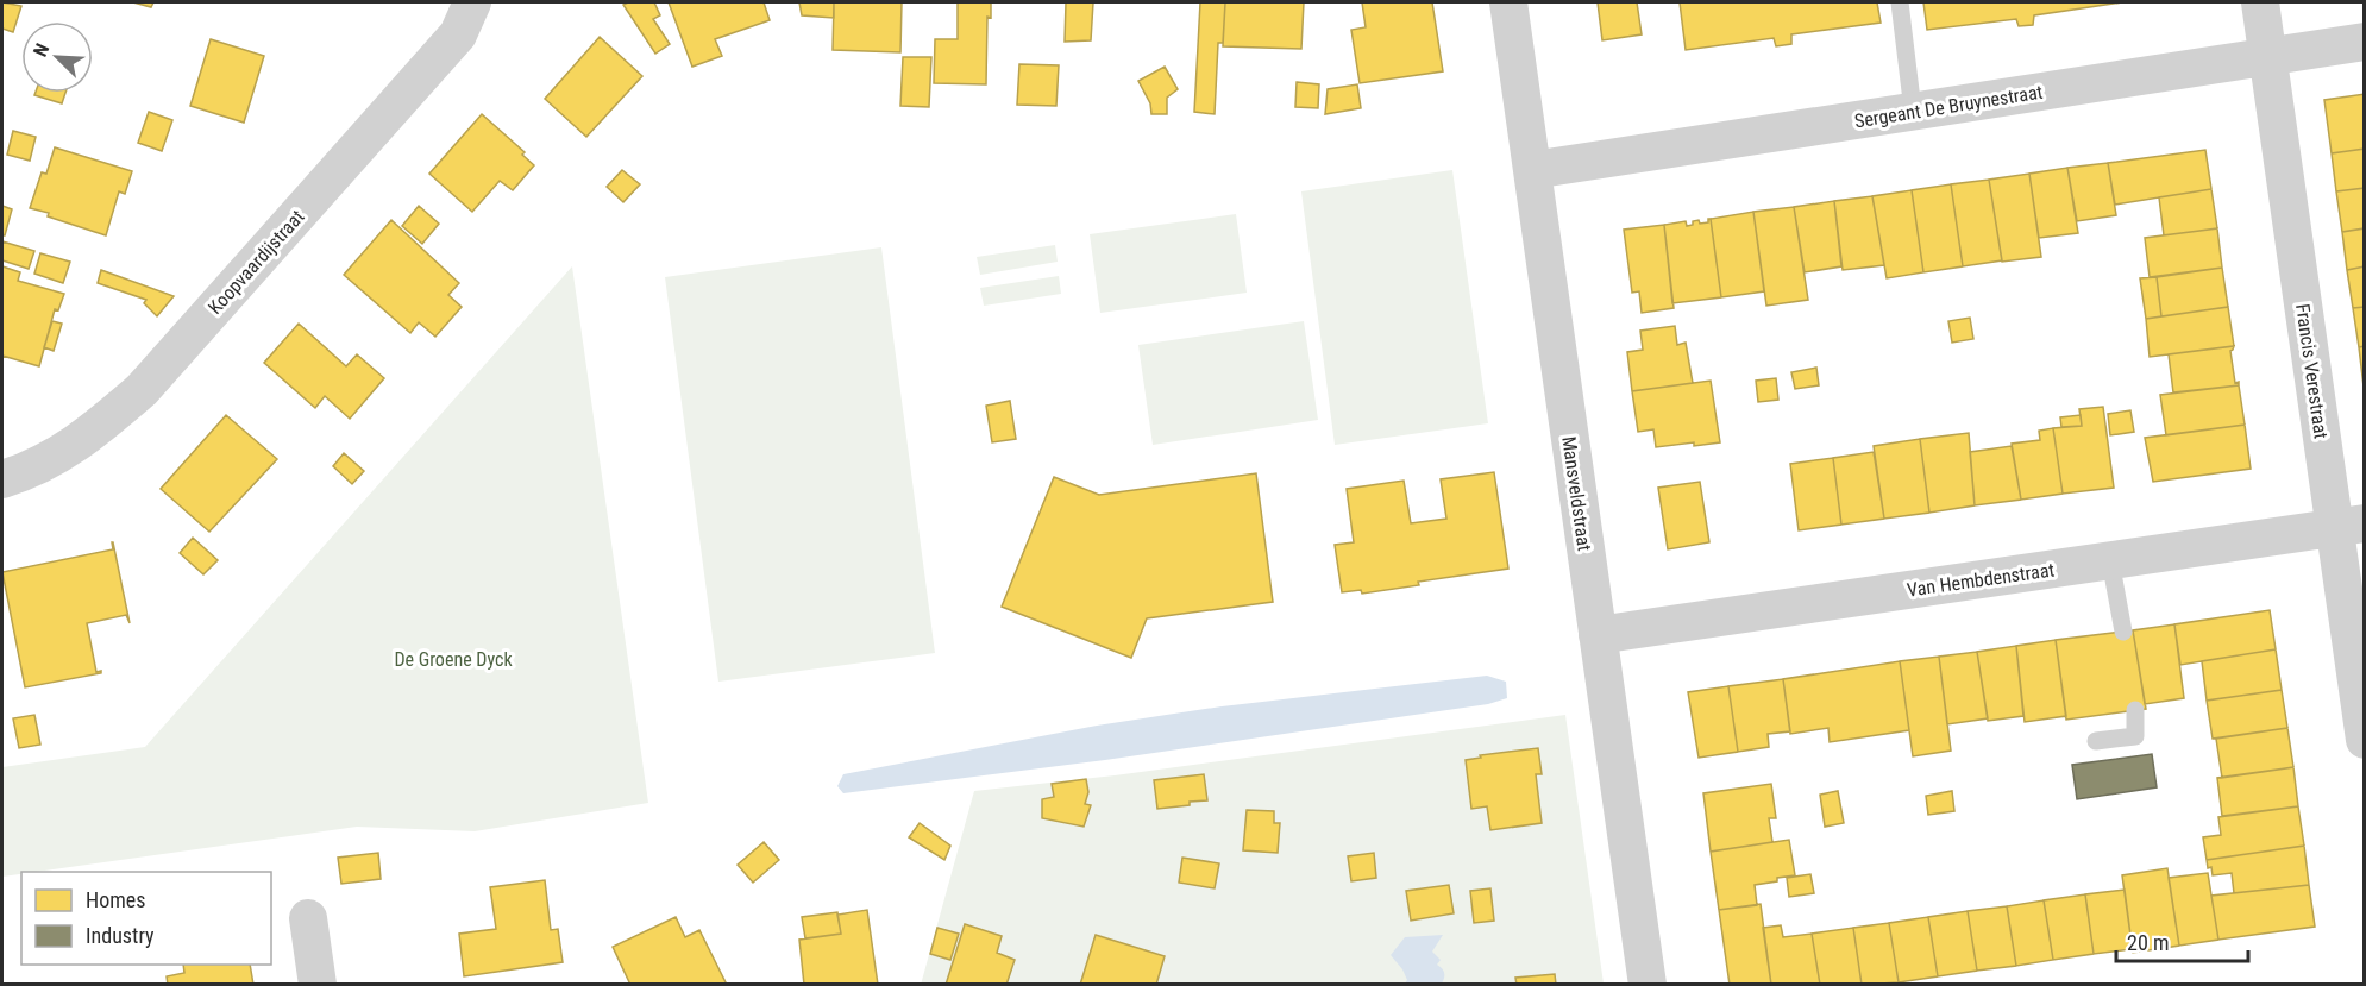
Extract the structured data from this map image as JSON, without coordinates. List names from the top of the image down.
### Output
{
  "streets": {
    "street": [
      "Sergeant De Bruynestraat",
      "Koopvaardijstraat",
      "Francis Verestraat",
      "Mansveldstraat",
      "Van Hembdenstraat"
    ]
  },
  "crossings": [
    ["Sergeant De Bruynestraat", "Francis Verestraat"],
    ["Sergeant De Bruynestraat", "Mansveldstraat"],
    ["Francis Verestraat", "Van Hembdenstraat"],
    ["Mansveldstraat", "Van Hembdenstraat"]
  ],
  "parks": ["De Groene Dyck"],
  "legend": ["Homes", "Industry"],
  "scale_bar": "20 m",
  "north": "top left"
}
